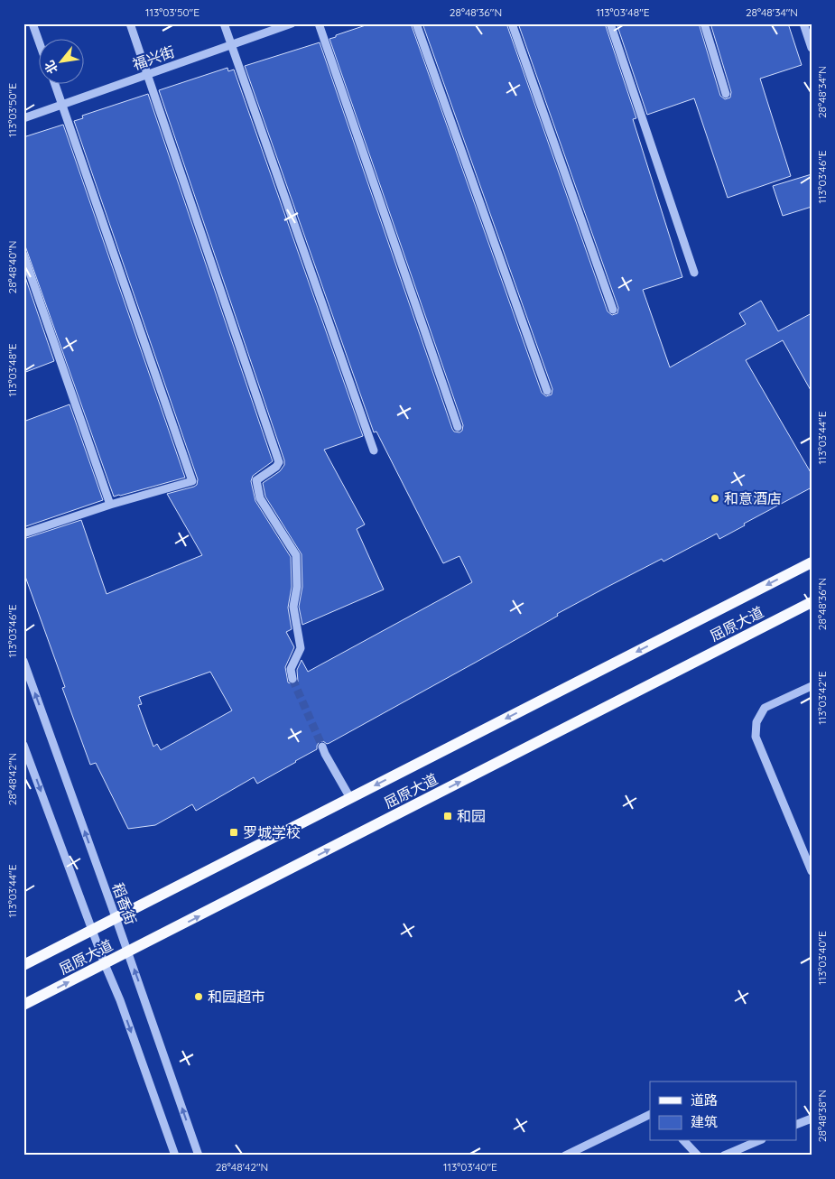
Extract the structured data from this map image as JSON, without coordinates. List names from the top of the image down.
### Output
{
  "streets": {
    "main road": ["屈原大道"],
    "street": ["福兴街", "稻香街"]
  },
  "crossings": [
    ["屈原大道", "稻香街"]
  ],
  "places": {
    "other": ["和意酒店", "和园超市"],
    "transit": ["和园", "罗城学校"]
  },
  "legend": ["道路", "建筑"],
  "north": "bottom left",
  "coordinates": [
    "113°03'50\"E",
    "28°48'36\"N",
    "113°03'48\"E",
    "28°48'34\"N",
    "113°03'46\"E",
    "28°48'40\"N",
    "113°03'44\"E",
    "113°03'42\"E",
    "28°48'42\"N",
    "113°03'40\"E",
    "28°48'38\"N"
  ]
}
